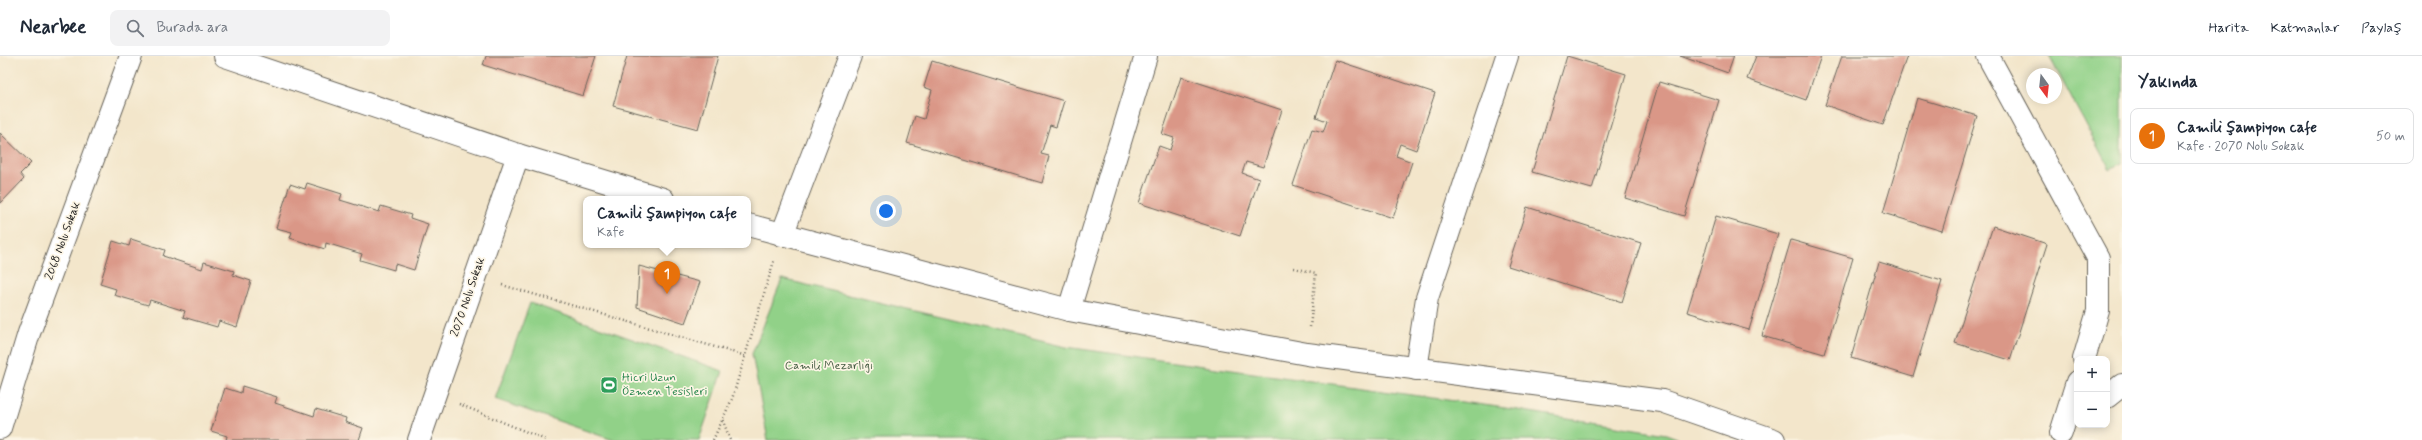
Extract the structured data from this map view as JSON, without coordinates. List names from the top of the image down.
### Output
{
  "streets": {
    "street": ["2068 Nolu Sokak", "2070 Nolu Sokak"]
  },
  "parks": ["Camili Mezarlığı"],
  "places": {
    "sports": ["Hicri Uzun Özmen Tesisleri"]
  },
  "north": "bottom",
  "page": {
    "header": "Nearbee",
    "search": "Burada ara",
    "nav": ["Harita", "Katmanlar", "Paylaş"],
    "heading": "Yakında",
    "list": [
      {
        "mark": "1",
        "name": "Camili şampiyon cafe",
        "note": "Kafe · 2070 Nolu Sokak",
        "value": "50 m"
      }
    ],
    "popup": ["Camili şampiyon cafe", "Kafe"],
    "pins": "1",
    "map_buttons": ["+", "−"]
  }
}
